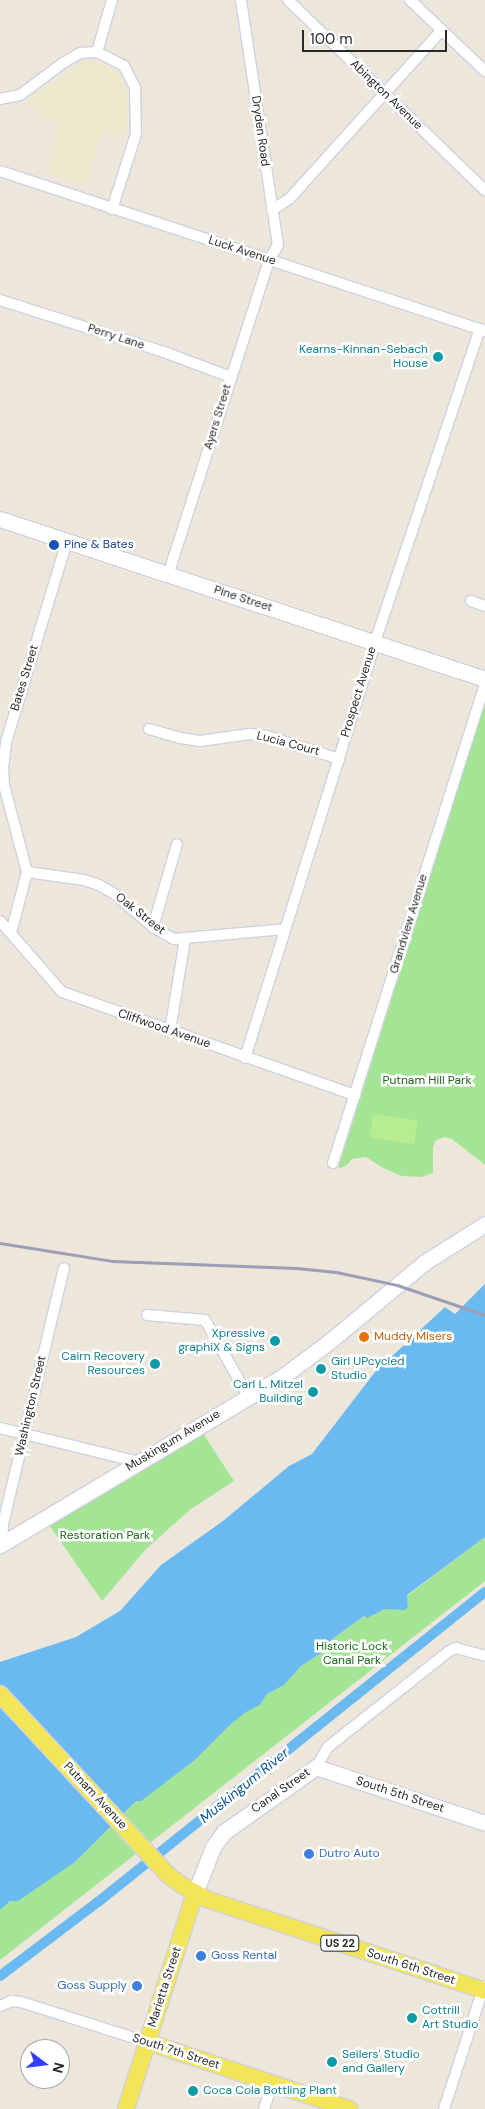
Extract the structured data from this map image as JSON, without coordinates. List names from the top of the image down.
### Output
{
  "streets": {
    "main road": [
      "Pine Street",
      "Muskingum Avenue",
      "Canal Street",
      "South 5th Street",
      "Putnam Avenue",
      "US 22",
      "South 6th Street",
      "Marietta Street",
      "South 7th Street"
    ],
    "street": [
      "Abington Avenue",
      "Dryden Road",
      "Luck Avenue",
      "Perry Lane",
      "Ayers Street",
      "Bates Street",
      "Prospect Avenue",
      "Lucia Court",
      "Oak Street",
      "Grandview Avenue",
      "Cliffwood Avenue",
      "Washington Street"
    ]
  },
  "crossings": [
    ["Dryden Road", "Luck Avenue"],
    ["Dryden Road", "Ayers Street"],
    ["Luck Avenue", "Ayers Street"],
    ["Luck Avenue", "Prospect Avenue"],
    ["Perry Lane", "Ayers Street"],
    ["Ayers Street", "Pine Street"],
    ["Pine Street", "Bates Street"],
    ["Pine Street", "Prospect Avenue"],
    ["Bates Street", "Oak Street"],
    ["Bates Street", "Cliffwood Avenue"],
    ["Prospect Avenue", "Lucia Court"],
    ["Prospect Avenue", "Oak Street"],
    ["Prospect Avenue", "Cliffwood Avenue"],
    ["Grandview Avenue", "Cliffwood Avenue"],
    ["Washington Street", "Muskingum Avenue"],
    ["Canal Street", "South 5th Street"],
    ["Canal Street", "Putnam Avenue"],
    ["Canal Street", "South 6th Street"],
    ["Canal Street", "Marietta Street"],
    ["Putnam Avenue", "South 6th Street"],
    ["Putnam Avenue", "Marietta Street"],
    ["South 6th Street", "Marietta Street"],
    ["Marietta Street", "South 7th Street"]
  ],
  "water": ["Muskingum River"],
  "parks": ["Putnam Hill Park", "Restoration Park", "Historic Lock Canal Park"],
  "places": [
    "Kearns-Kinnan-Sebach House",
    "Pine & Bates",
    "Muddy Misers",
    "Xpressive graphiX & Signs",
    "Cairn Recovery Resources",
    "Girl UPcycled Studio",
    "Carl L. Mitzel Building",
    "Dutro Auto",
    "Goss Rental",
    "Goss Supply",
    "Cottrill Art Studio",
    "Seilers' Studio and Gallery",
    "Coca Cola Bottling Plant"
  ],
  "scale_bar": "100 m",
  "north": "right"
}
